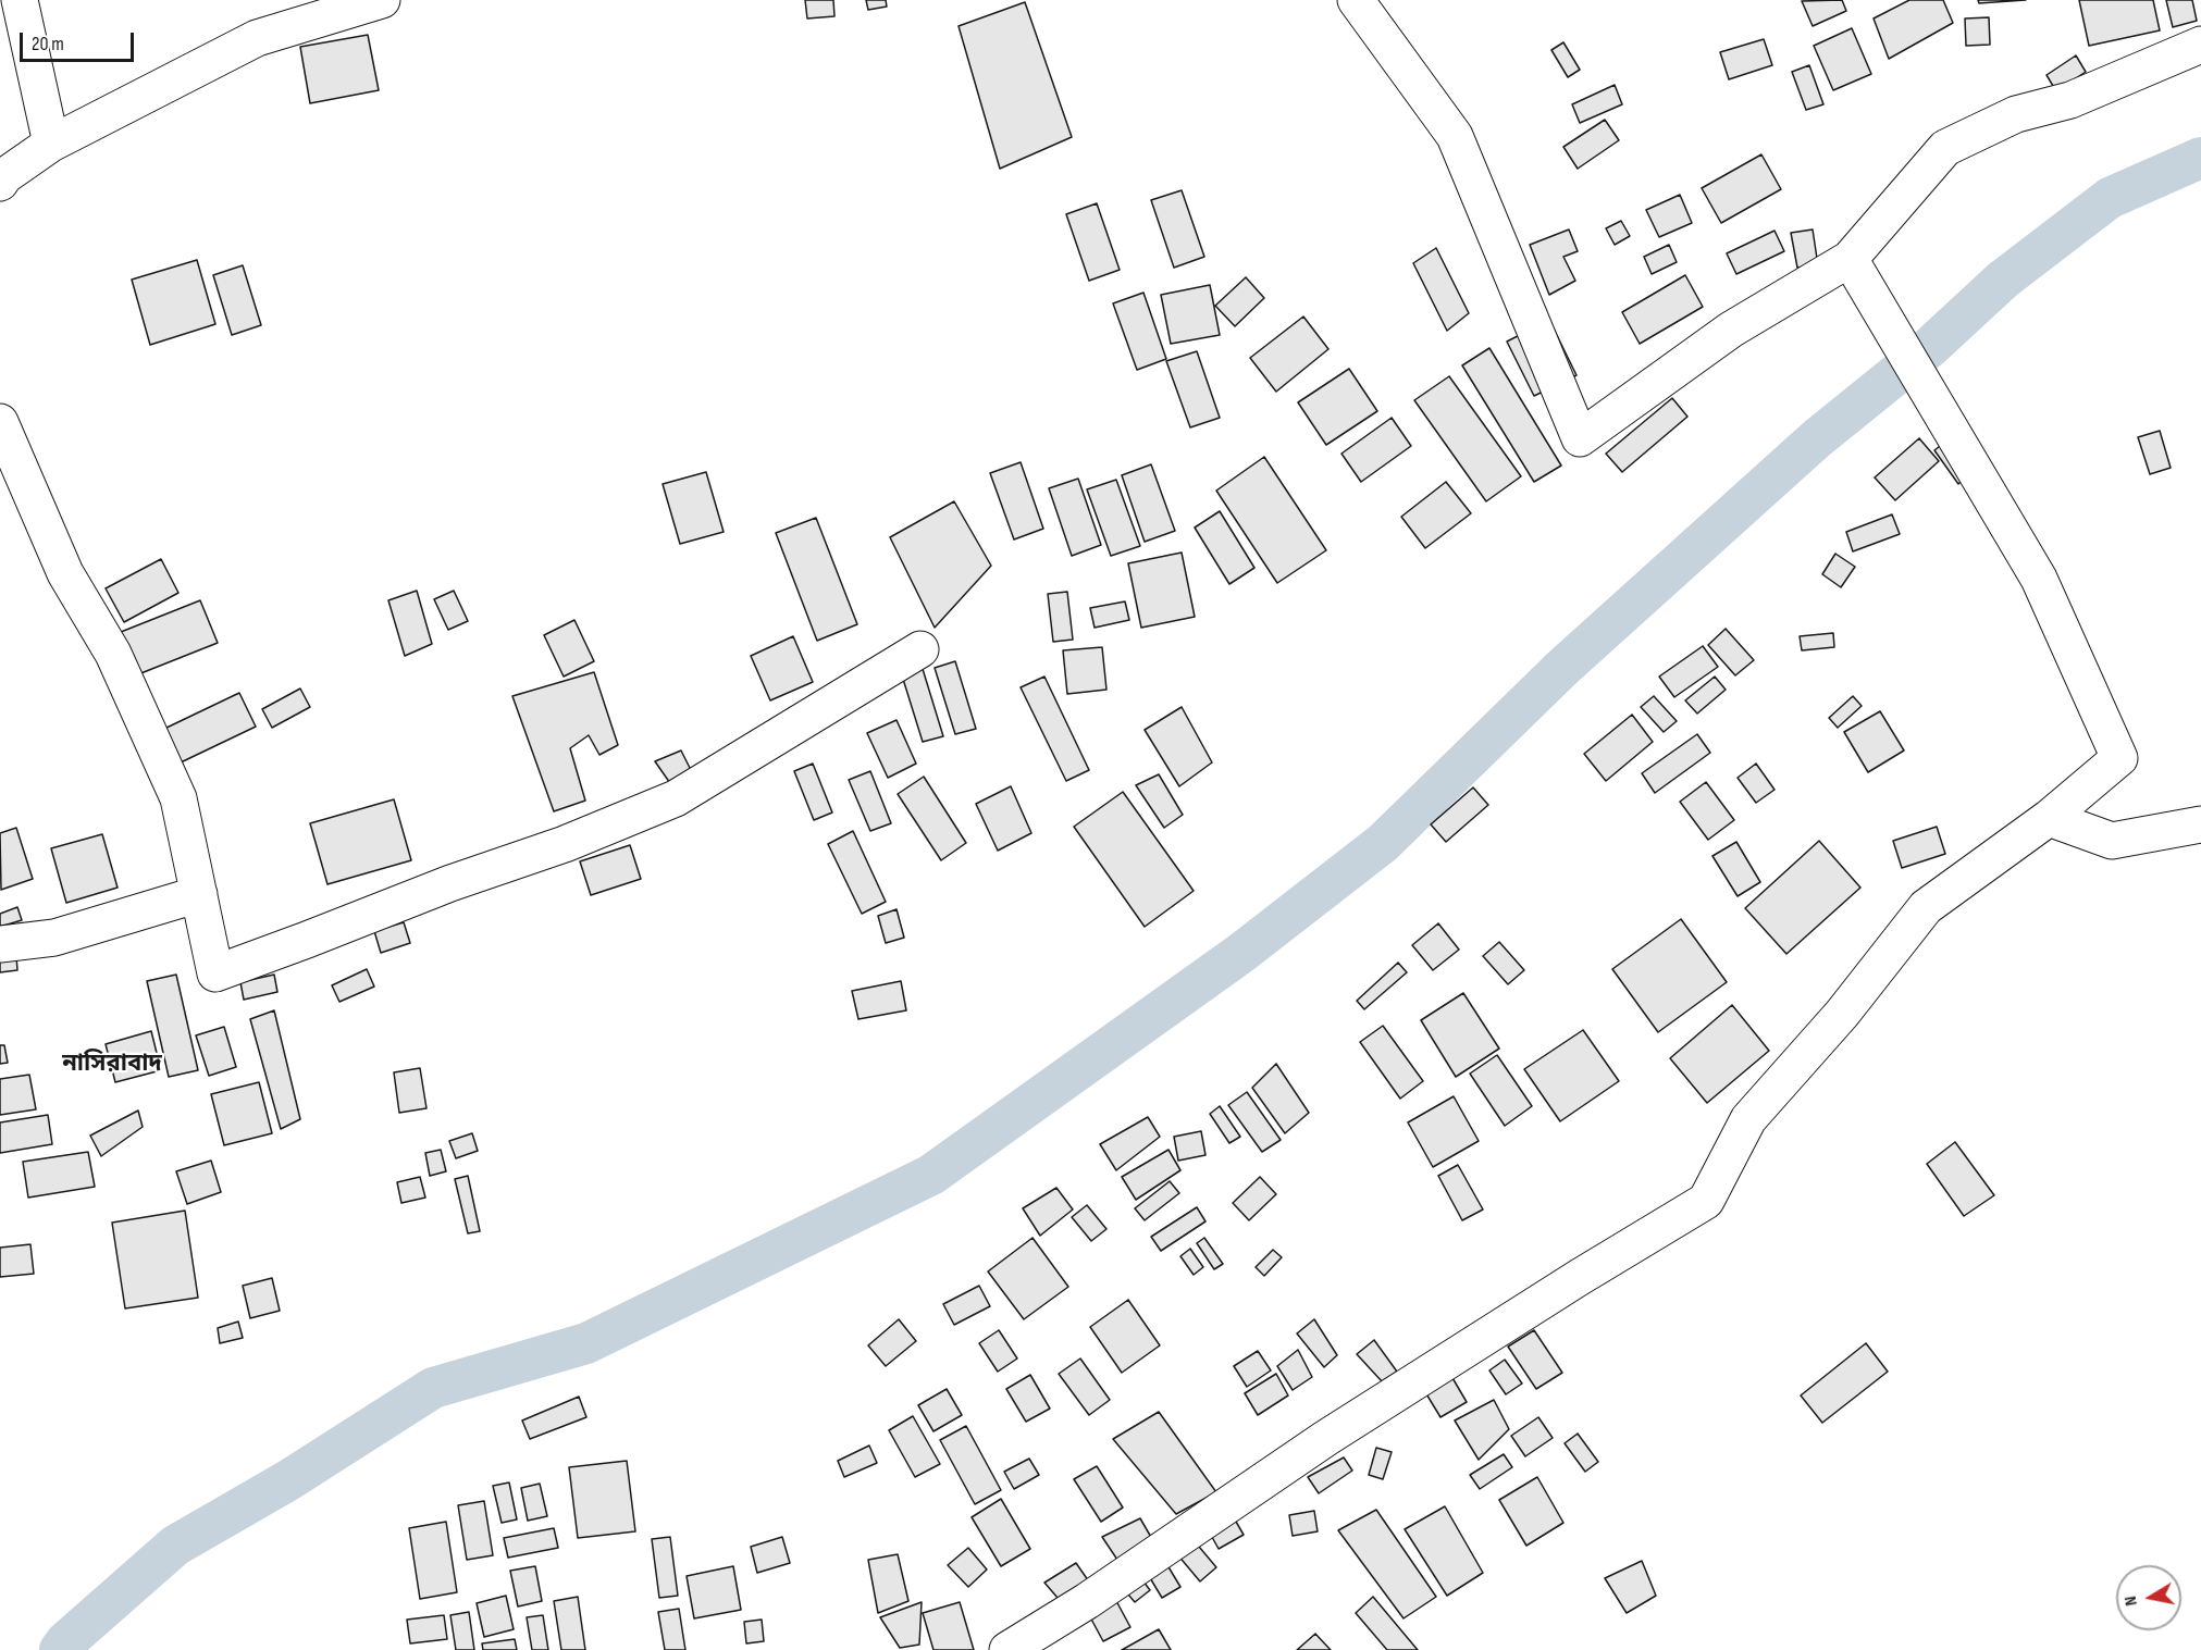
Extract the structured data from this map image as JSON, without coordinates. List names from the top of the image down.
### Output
{
  "districts": ["নাসিরাবাদ"],
  "scale_bar": "20 m",
  "north": "left"
}
